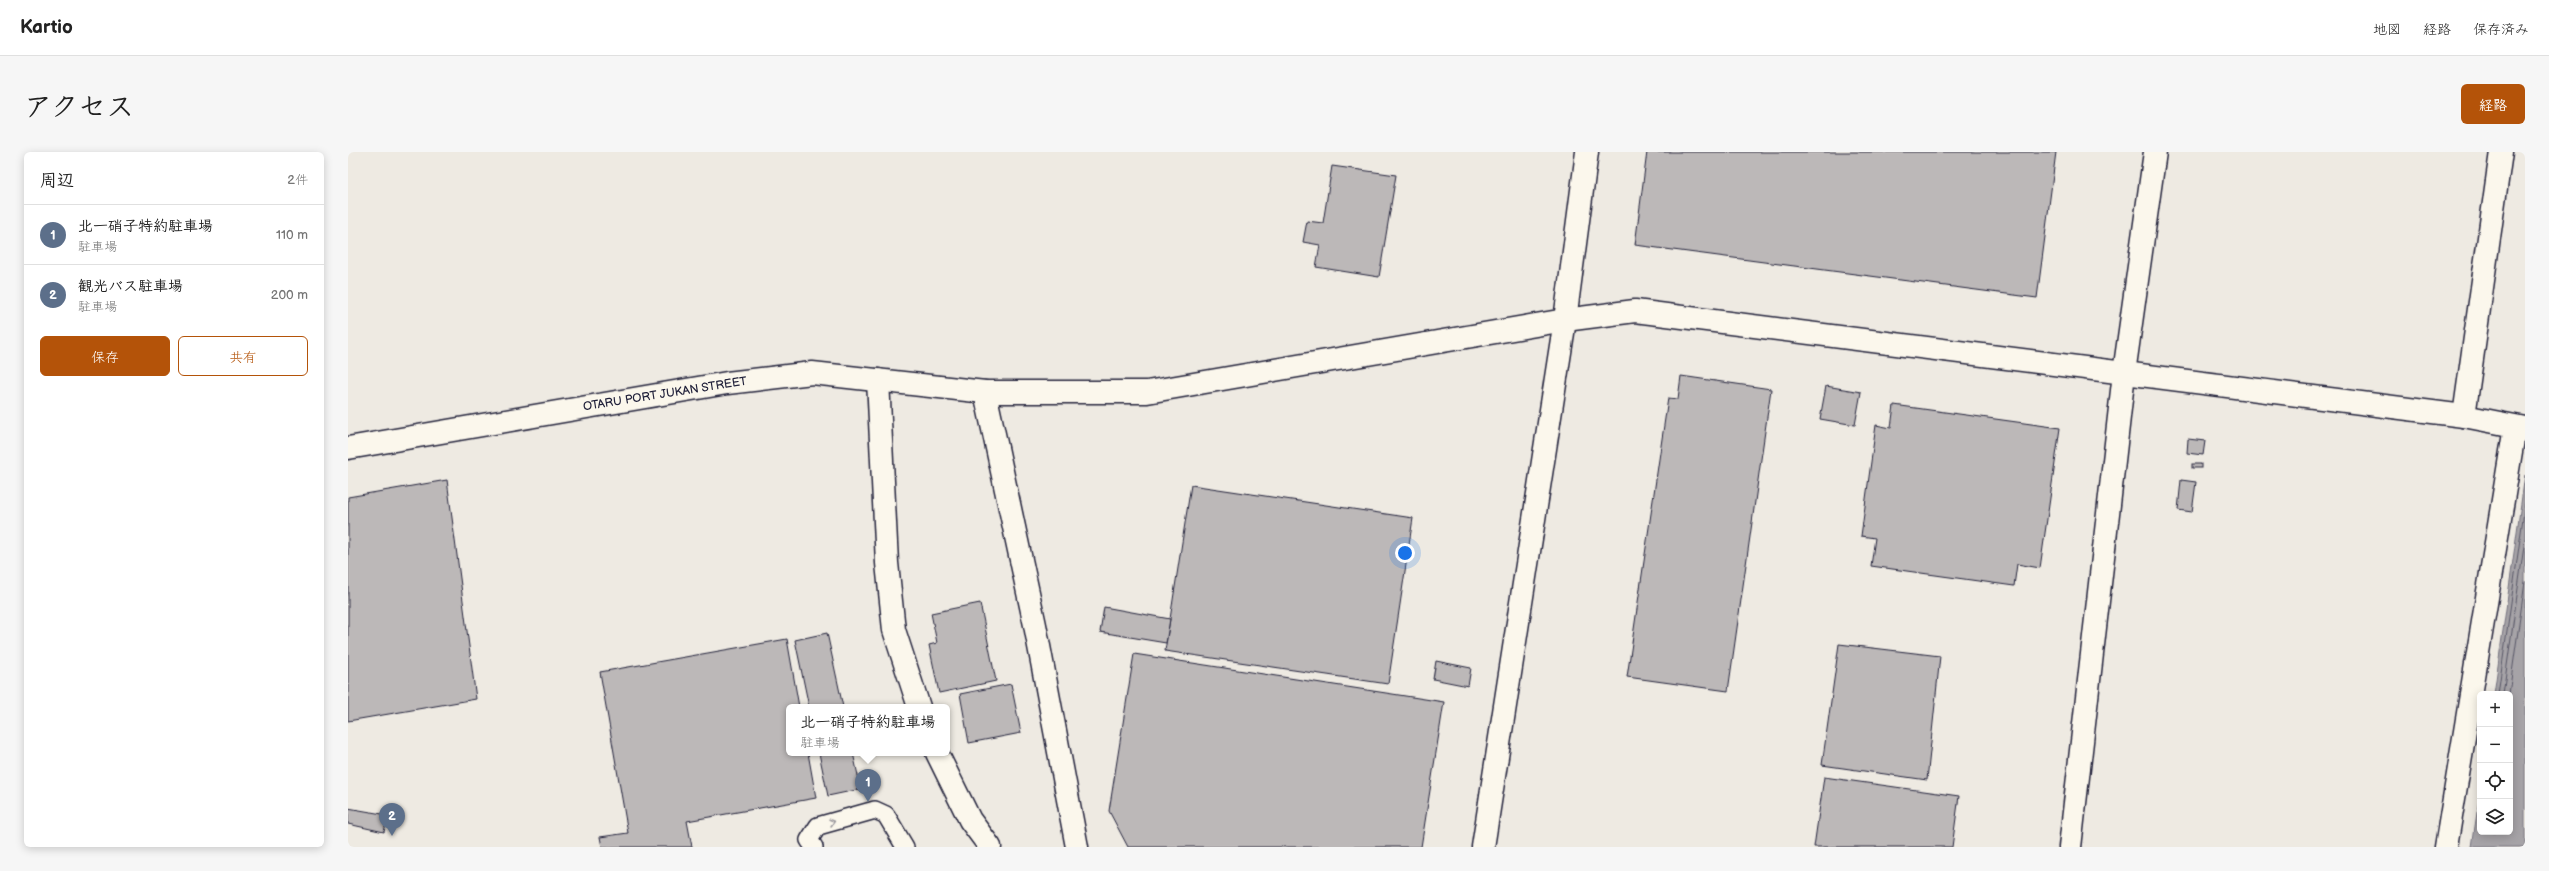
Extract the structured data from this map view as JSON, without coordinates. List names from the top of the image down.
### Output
{
  "streets": {
    "street": ["OTARU PORT JUKAN STREET"]
  },
  "page": {
    "header": "Kartio",
    "nav": ["地図", "経路", "保存済み"],
    "title": "アクセス",
    "buttons": [
      "経路",
      ["保存", "共有"]
    ],
    "heading": ["周辺", "2件"],
    "list": [
      {
        "mark": "1",
        "name": "北一硝子特約駐車場",
        "note": "駐車場",
        "value": "110 m"
      },
      {
        "mark": "2",
        "name": "観光バス駐車場",
        "note": "駐車場",
        "value": "200 m"
      }
    ],
    "map_buttons": ["+", "−"],
    "popup": ["北一硝子特約駐車場", "駐車場"],
    "pins": ["1", "2"]
  }
}
